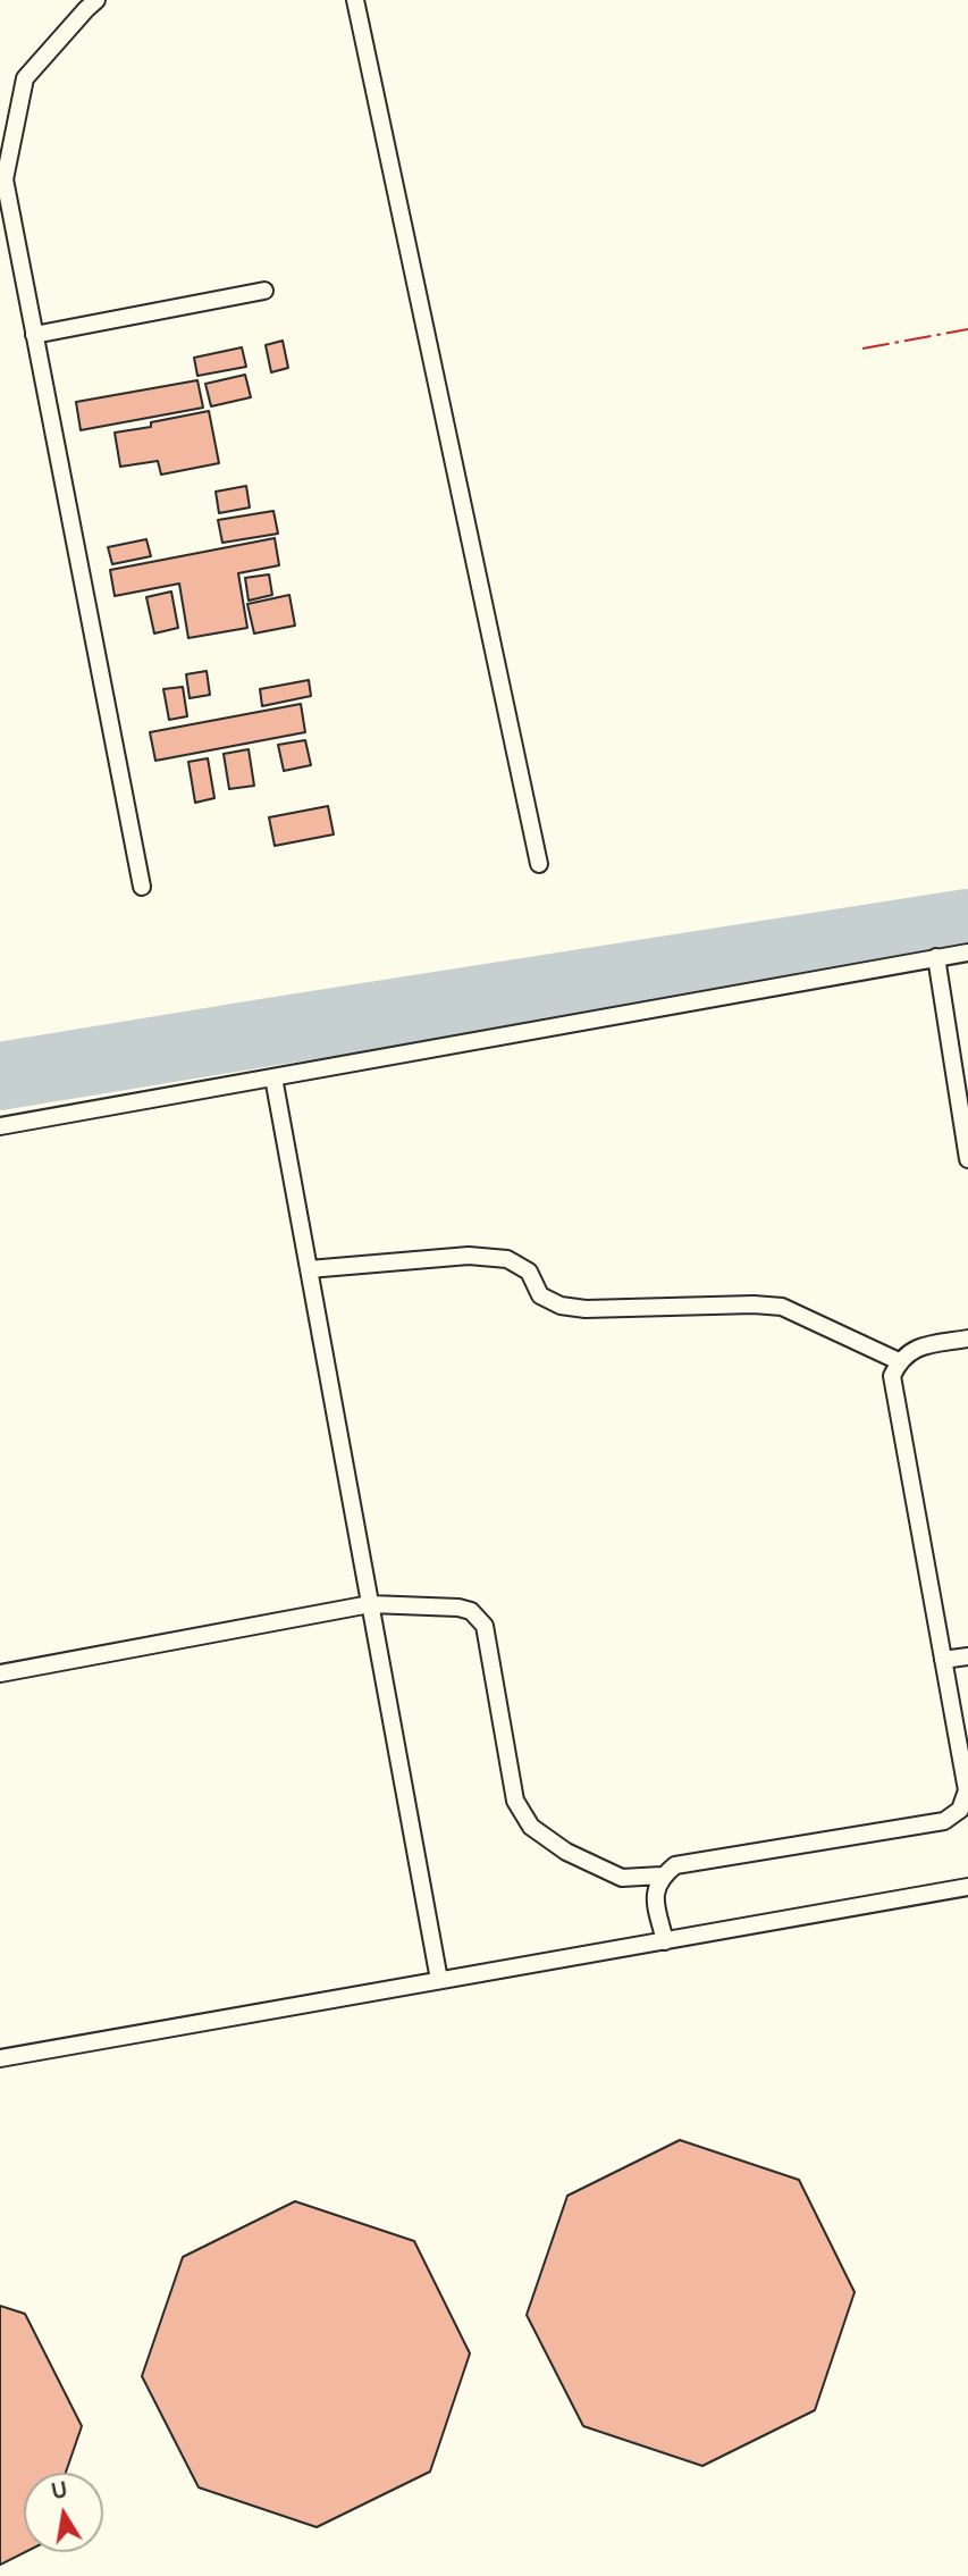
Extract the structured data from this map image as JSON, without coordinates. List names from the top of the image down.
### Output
{
  "north": "top"
}
